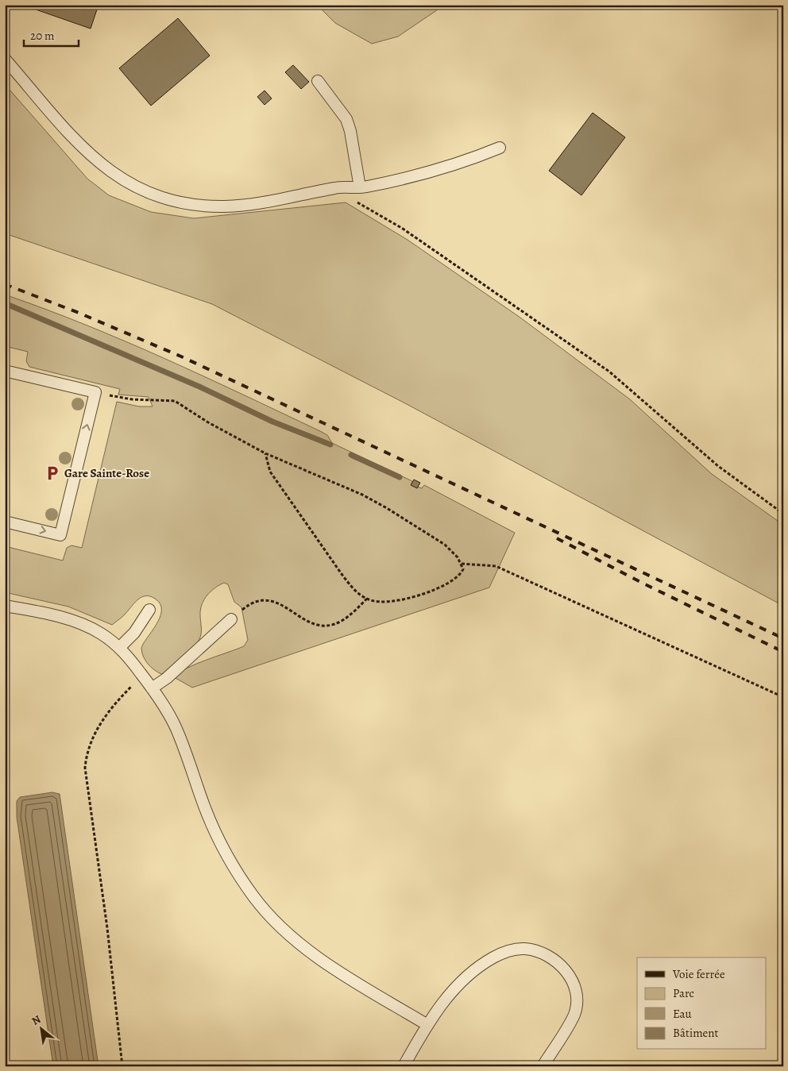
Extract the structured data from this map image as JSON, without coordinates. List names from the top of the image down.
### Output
{
  "places": {
    "parking": ["Gare Sainte-Rose"]
  },
  "legend": [
    "Voie ferrée",
    "Parc",
    "Eau",
    "Bâtiment"
  ],
  "scale_bar": "20 m",
  "north": "top left"
}
